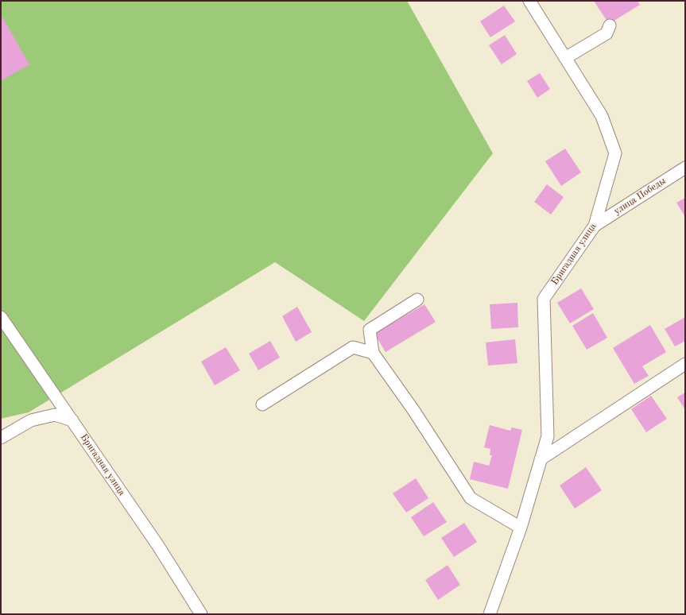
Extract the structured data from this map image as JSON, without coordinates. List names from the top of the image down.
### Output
{
  "streets": {
    "street": ["улица Победы", "Бригадная улица"]
  },
  "crossings": [
    ["улица Победы", "Бригадная улица"]
  ]
}
